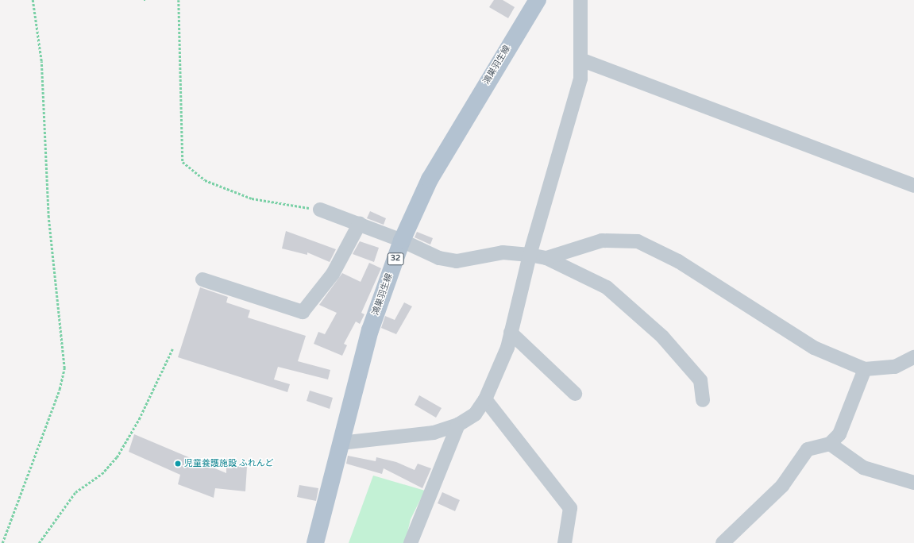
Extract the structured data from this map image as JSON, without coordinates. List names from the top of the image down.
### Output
{
  "streets": {
    "main road": ["鴻巣羽生線", "32"]
  },
  "places": ["児童養護施設 ふれんど"]
}
